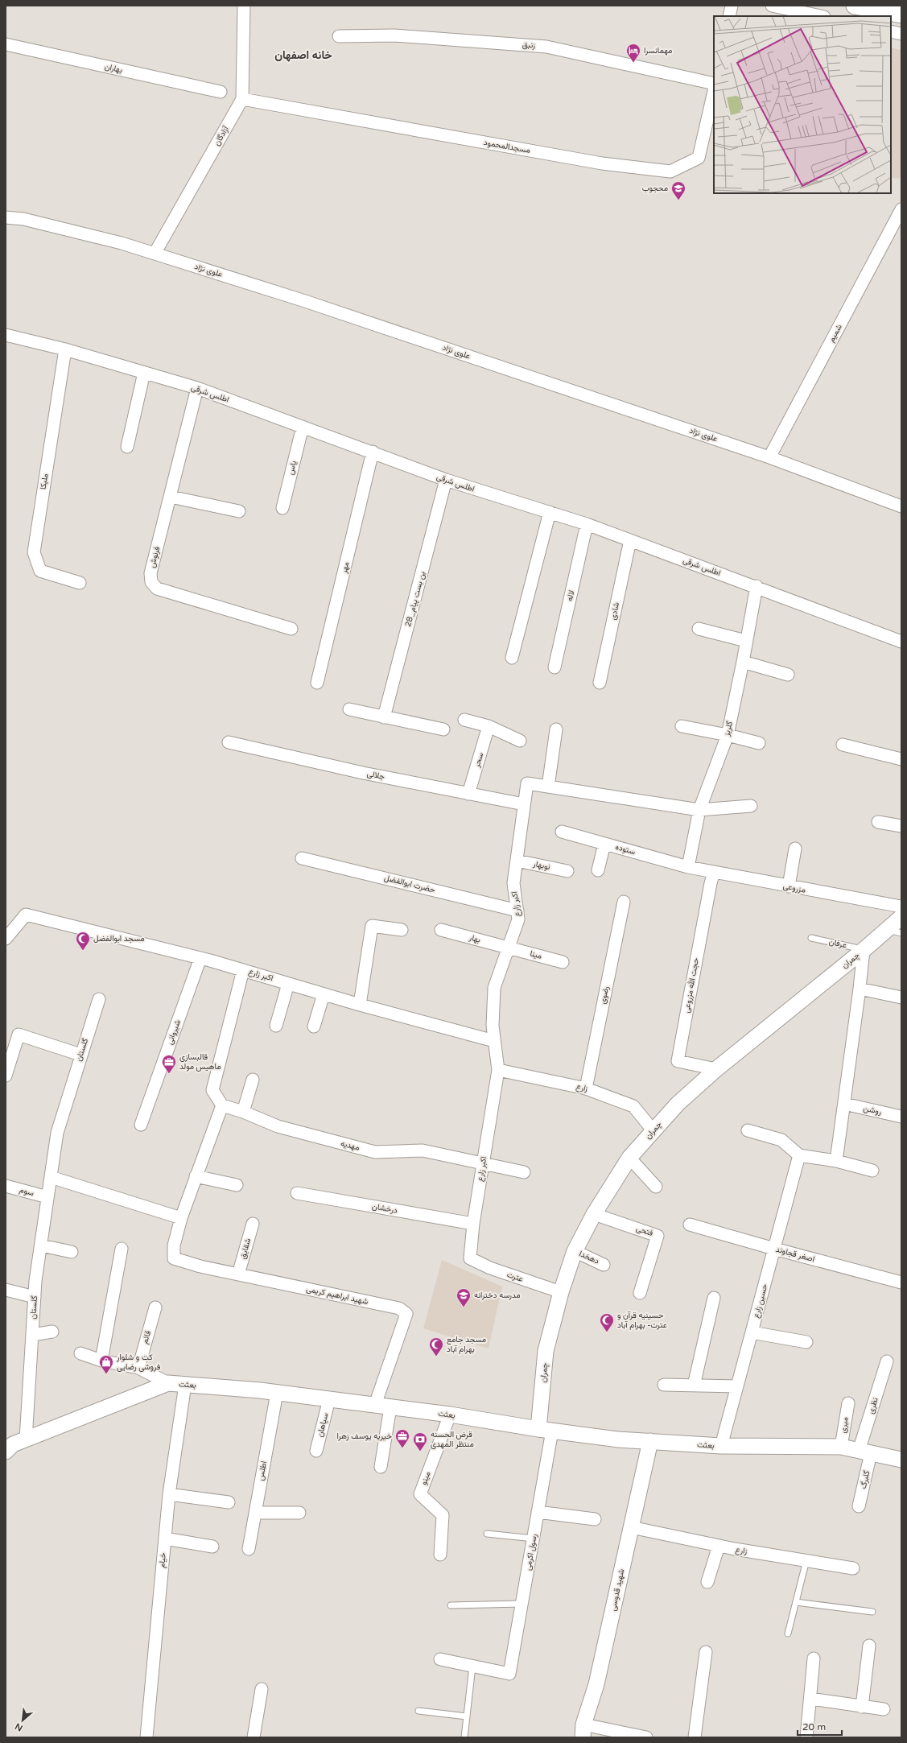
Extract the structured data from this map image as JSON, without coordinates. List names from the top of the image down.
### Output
{
  "streets": {
    "street": [
      "زنبق",
      "بهاران",
      "آزادگان",
      "مسجدالمحمود",
      "علوی نژاد",
      "شمیم",
      "اطلس شرقی",
      "یاس",
      "ملیکا",
      "فرنوش",
      "مهر",
      "لاله",
      "بن بست پیام_28",
      "شادی",
      "گلریز",
      "سحر",
      "جلالی",
      "ستوده",
      "نوبهار",
      "حضرت ابوالفضل",
      "مزروعی",
      "اکبر زارع",
      "بهار",
      "مینا",
      "چمران",
      "حجت الله مزروعی",
      "رضوی",
      "شیروانی",
      "گلستان",
      "زارع",
      "روشن",
      "مهدیه",
      "سوم",
      "درخشان",
      "فتحی",
      "شقایق",
      "اصغر قجاوند",
      "دهخدا",
      "عترت",
      "شهید ابراهیم کریمی",
      "حسین زارع",
      "قائم",
      "بعثت",
      "نظری",
      "سپاهان",
      "میری",
      "اطلس",
      "مینو",
      "گلبرگ",
      "رسول اکرمی",
      "خیام",
      "شهید قدوسی"
    ],
    "lane": ["عرفان"]
  },
  "crossings": [
    ["آزادگان", "مسجدالمحمود"],
    ["آزادگان", "علوی نژاد"],
    ["علوی نژاد", "شمیم"],
    ["اطلس شرقی", "یاس"],
    ["اطلس شرقی", "ملیکا"],
    ["اطلس شرقی", "فرنوش"],
    ["اطلس شرقی", "مهر"],
    ["اطلس شرقی", "لاله"],
    ["اطلس شرقی", "بن بست پیام_28"],
    ["اطلس شرقی", "شادی"],
    ["اطلس شرقی", "گلریز"],
    ["گلریز", "ستوده"],
    ["گلریز", "مزروعی"],
    ["سحر", "جلالی"],
    ["جلالی", "اکبر زارع"],
    ["ستوده", "مزروعی"],
    ["نوبهار", "اکبر زارع"],
    ["حضرت ابوالفضل", "اکبر زارع"],
    ["مزروعی", "حجت الله مزروعی"],
    ["اکبر زارع", "بهار"],
    ["اکبر زارع", "مینا"],
    ["اکبر زارع", "شیروانی"],
    ["اکبر زارع", "زارع"],
    ["اکبر زارع", "مهدیه"],
    ["اکبر زارع", "درخشان"],
    ["اکبر زارع", "عترت"],
    ["بهار", "مینا"],
    ["عرفان", "چمران"],
    ["چمران", "حجت الله مزروعی"],
    ["چمران", "زارع"],
    ["چمران", "فتحی"],
    ["چمران", "دهخدا"],
    ["چمران", "عترت"],
    ["چمران", "بعثت"],
    ["چمران", "رسول اکرمی"],
    ["رضوی", "زارع"],
    ["گلستان", "سوم"],
    ["گلستان", "بعثت"],
    ["زارع", "شهید قدوسی"],
    ["شقایق", "شهید ابراهیم کریمی"],
    ["اصغر قجاوند", "حسین زارع"],
    ["شهید ابراهیم کریمی", "بعثت"],
    ["حسین زارع", "بعثت"],
    ["بعثت", "نظری"],
    ["بعثت", "سپاهان"],
    ["بعثت", "میری"],
    ["بعثت", "اطلس"],
    ["بعثت", "مینو"],
    ["بعثت", "گلبرگ"],
    ["بعثت", "رسول اکرمی"],
    ["بعثت", "خیام"],
    ["بعثت", "شهید قدوسی"],
    ["نظری", "گلبرگ"]
  ],
  "districts": ["خانه اصفهان"],
  "places": {
    "hotel": ["مهمانسرا"],
    "school or university": ["محجوب", "مدرسه دخترانه"],
    "mosque": ["مسجد ابوالفضل", "حسینیه قرآن و عترت- بهرام آباد", "مسجد جامع بهرام آباد"],
    "office": ["قالبسازی ماهیس مولد", "خیریه یوسف زهرا"],
    "shop": ["کت و شلوار فروشی رضایی"],
    "bank": ["قرض الحسنه منتظر المهدی"]
  },
  "scale_bar": "20 m",
  "north": "bottom left"
}
